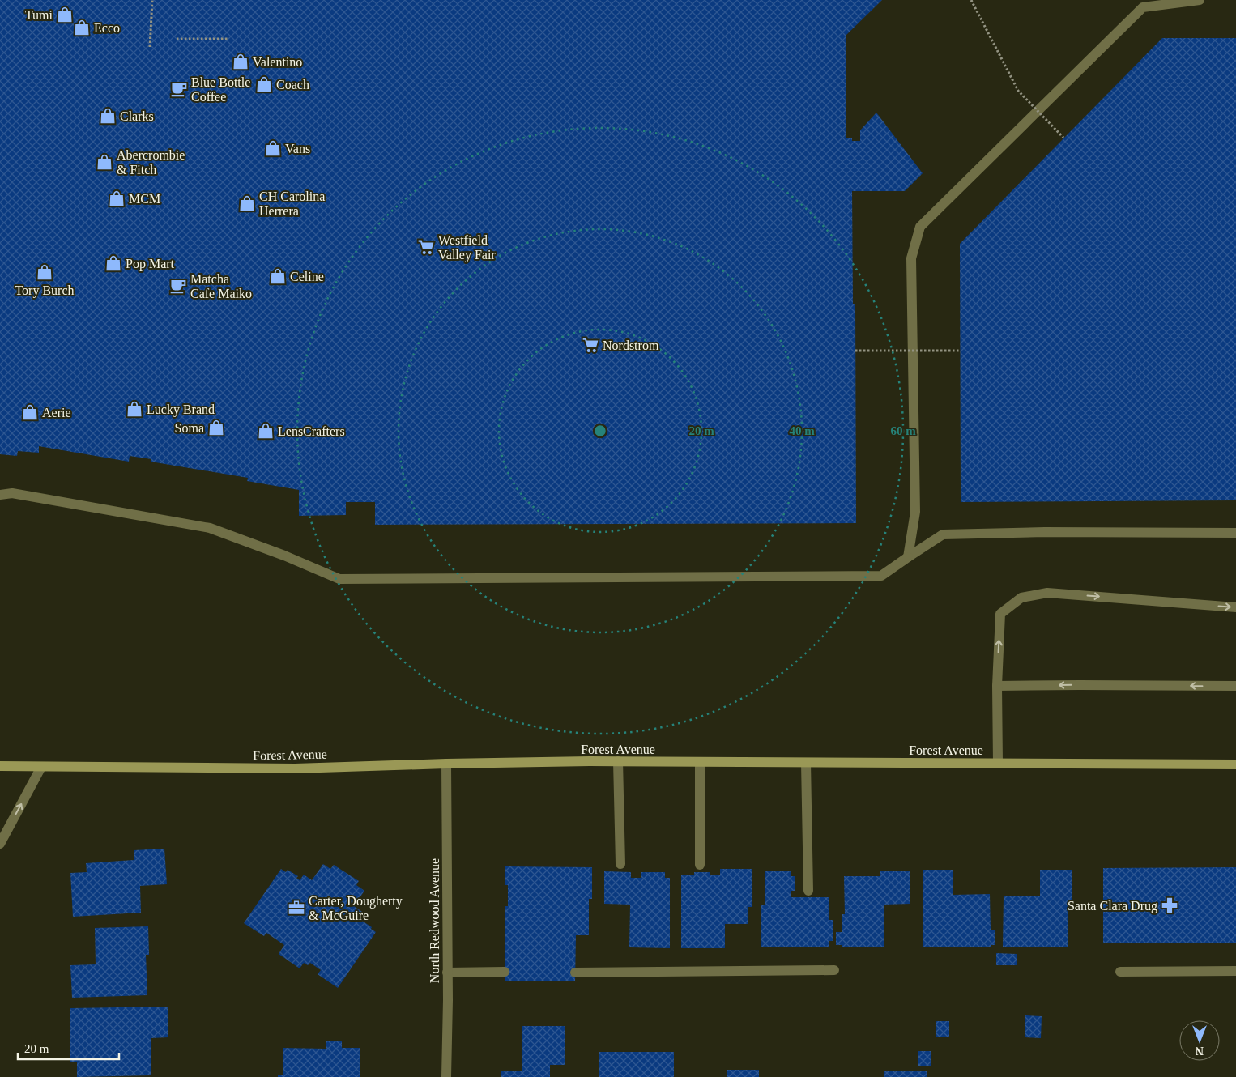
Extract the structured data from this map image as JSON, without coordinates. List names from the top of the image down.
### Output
{
  "streets": {
    "main road": ["Forest Avenue"],
    "street": ["North Redwood Avenue"]
  },
  "crossings": [
    ["Forest Avenue", "North Redwood Avenue"]
  ],
  "places": {
    "shop": [
      "Tumi",
      "Ecco",
      "Valentino",
      "Coach",
      "Clarks",
      "Vans",
      "Abercrombie & Fitch",
      "MCM",
      "CH Carolina Herrera",
      "Pop Mart",
      "Tory Burch",
      "Celine",
      "Lucky Brand",
      "Aerie",
      "Soma",
      "LensCrafters"
    ],
    "cafe": ["Blue Bottle Coffee", "Matcha Cafe Maiko"],
    "supermarket": ["Westfield Valley Fair", "Nordstrom"],
    "pharmacy": ["Santa Clara Drug"],
    "office": ["Carter, Dougherty & McGuire"]
  },
  "scale_bar": "20 m",
  "north": "bottom",
  "rings": ["20 m", "40 m", "60 m"]
}
